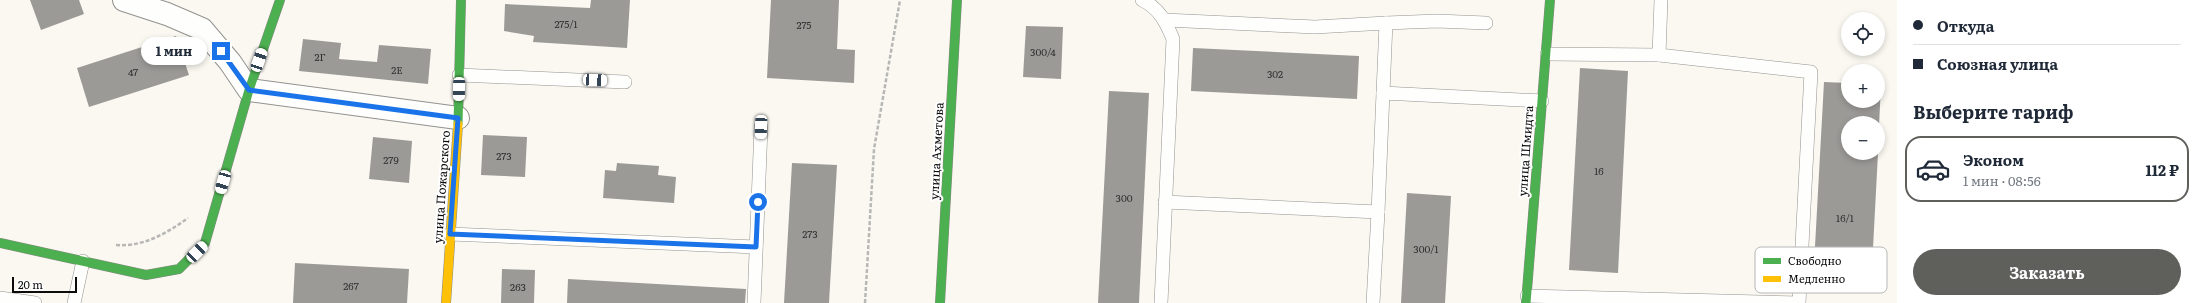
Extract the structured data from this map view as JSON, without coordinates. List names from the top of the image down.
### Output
{
  "streets": {
    "street": ["улица Ахметова", "улица Шмидта", "улица Пожарского"]
  },
  "house_numbers": [
    "275/1",
    "275",
    "300/4",
    "2Г",
    "2Е",
    "47",
    "302",
    "273",
    "279",
    "16",
    "300",
    "16/1",
    "273",
    "300/1",
    "267",
    "263"
  ],
  "legend": ["Свободно", "Медленно"],
  "scale_bar": "20 m",
  "page": {
    "banner": ["Откуда", "Союзная улица"],
    "map_buttons": ["+", "−"],
    "bubble": "1 мин",
    "heading": "Выберите тариф",
    "list": [
      {
        "name": "Эконом",
        "note": "1 мин · 08:56",
        "value": "112 ₽"
      }
    ],
    "buttons": "Заказать",
    "scale": "20 m"
  }
}
